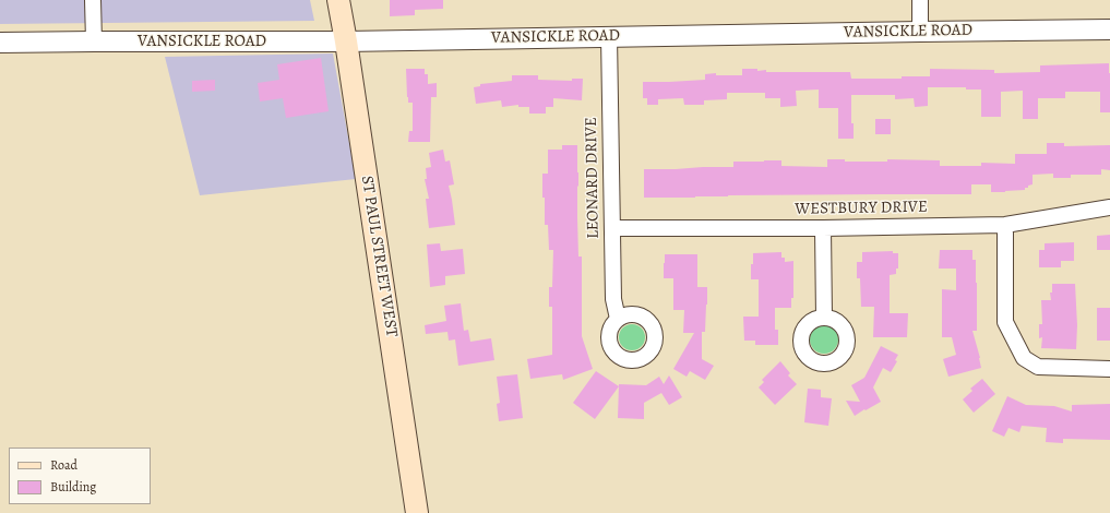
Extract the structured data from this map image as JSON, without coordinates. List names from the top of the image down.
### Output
{
  "streets": {
    "main road": ["ST PAUL STREET WEST"],
    "street": ["VANSICKLE ROAD", "LEONARD DRIVE", "WESTBURY DRIVE"]
  },
  "crossings": [
    ["VANSICKLE ROAD", "LEONARD DRIVE"],
    ["VANSICKLE ROAD", "ST PAUL STREET WEST"],
    ["LEONARD DRIVE", "WESTBURY DRIVE"]
  ],
  "legend": ["Road", "Building"]
}
